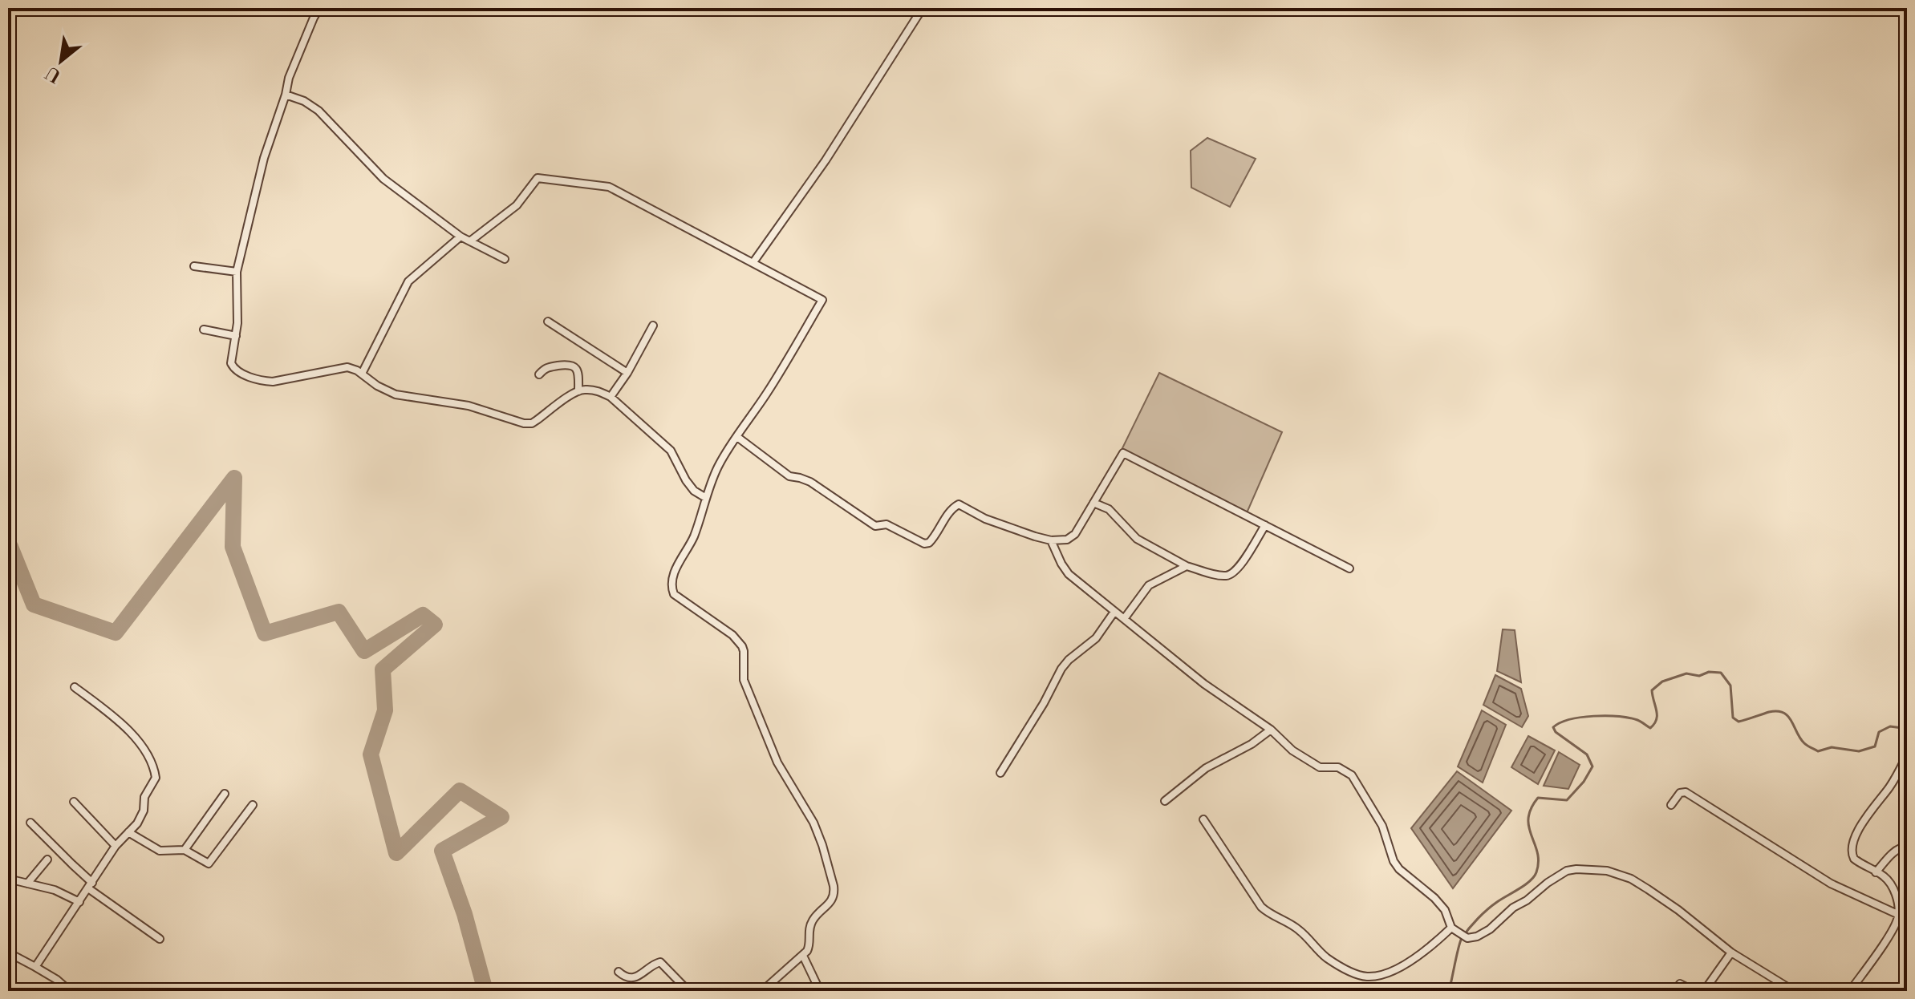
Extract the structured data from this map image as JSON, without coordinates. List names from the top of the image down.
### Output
{
  "north": "bottom left"
}
